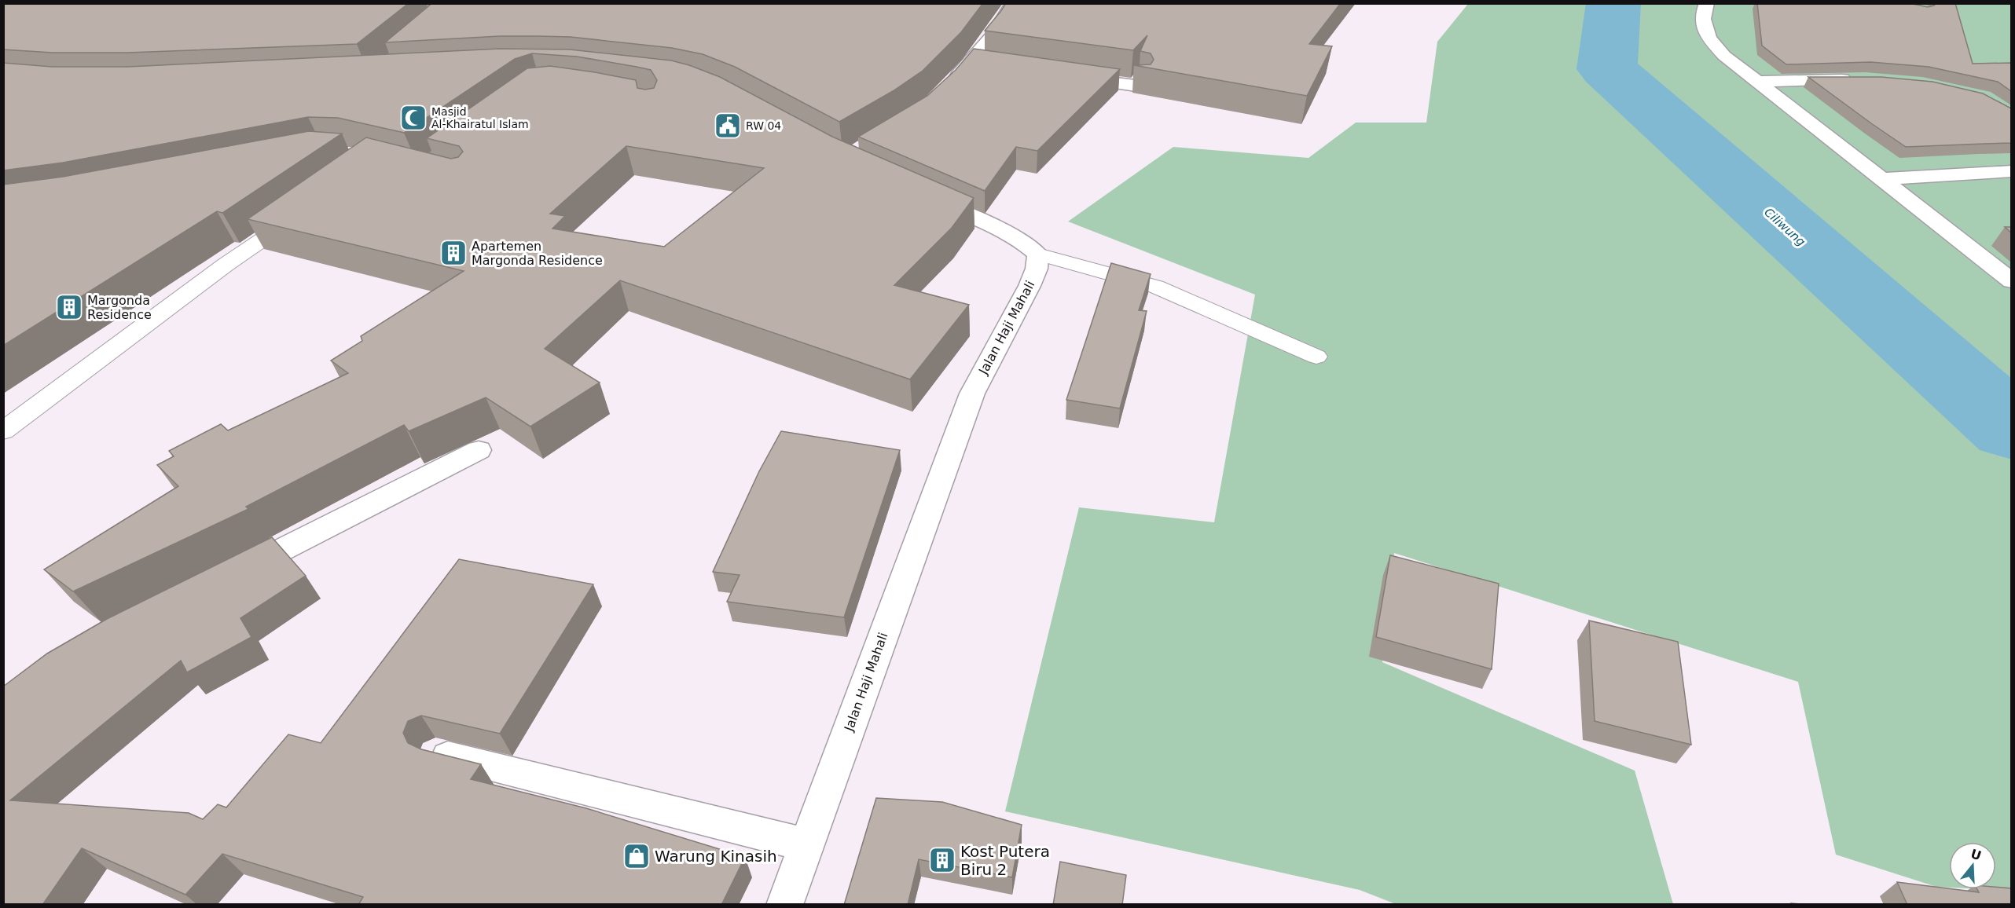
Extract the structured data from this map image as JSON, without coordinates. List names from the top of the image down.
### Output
{
  "streets": {
    "street": ["Jalan Haji Mahali"]
  },
  "water": ["Ciliwung"],
  "places": {
    "mosque": ["Masjid Al-Khairatul Islam"],
    "public building": ["RW 04"],
    "building": ["Apartemen Margonda Residence", "Margonda Residence", "Kost Putera Biru 2"],
    "shop": ["Warung Kinasih"]
  },
  "north": "top"
}
